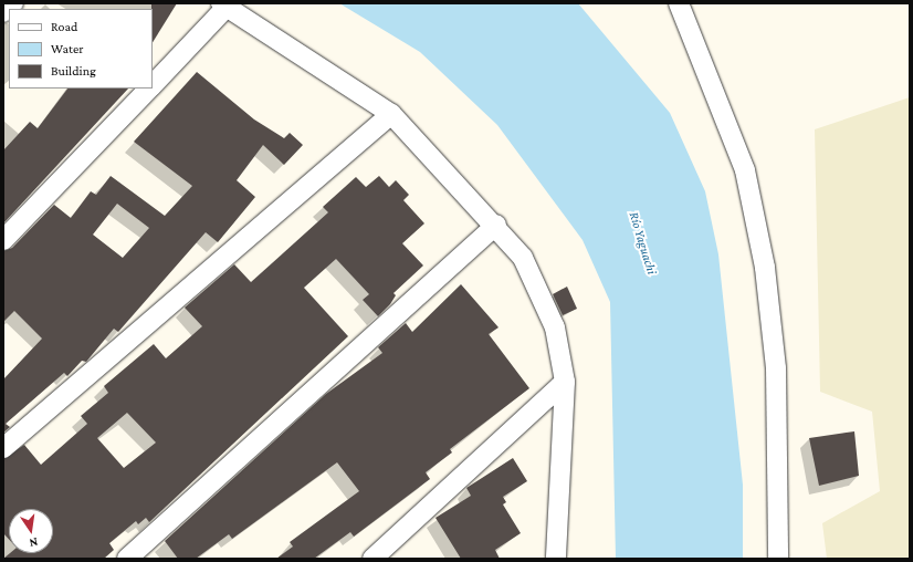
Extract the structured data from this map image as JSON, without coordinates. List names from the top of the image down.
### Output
{
  "water": ["Río Yaguachi"],
  "legend": ["Road", "Water", "Building"],
  "north": "bottom"
}
